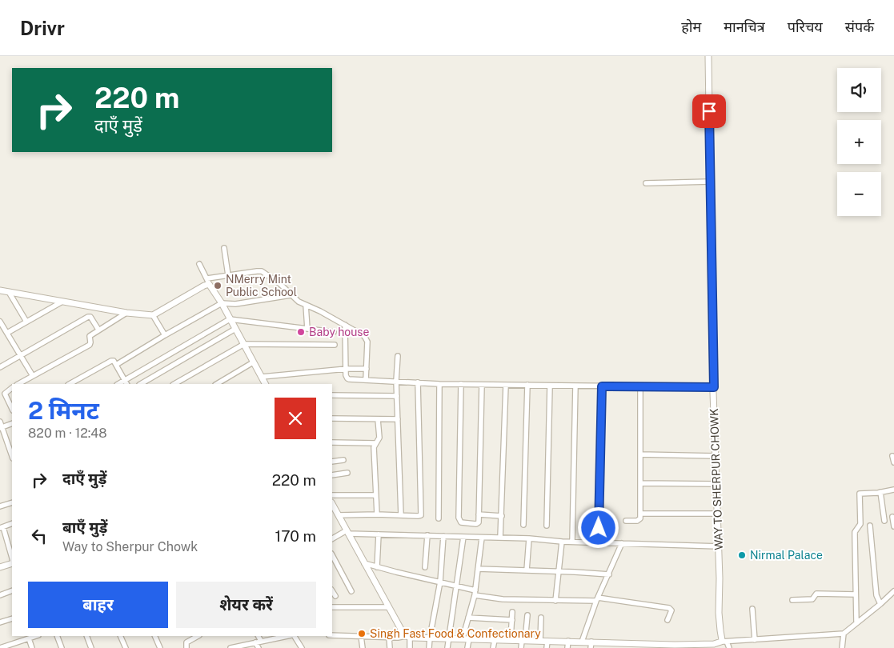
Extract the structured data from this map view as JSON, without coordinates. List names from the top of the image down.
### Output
{
  "streets": {
    "street": ["WAY TO SHERPUR CHOWK"]
  },
  "places": [
    "NMerry Mint Public School",
    "Baby house",
    "Nirmal Palace",
    "Singh Fast Food & Confectionary"
  ],
  "page": {
    "header": "Drivr",
    "nav": [
      "होम",
      "मानचित्र",
      "परिचय",
      "संपर्क"
    ],
    "map_buttons": ["+", "−"],
    "turn": ["220 m", "दाएँ मुड़ें"],
    "heading": ["2 मिनट", "820 m · 12:48"],
    "list": [
      {
        "name": "दाएँ मुड़ें",
        "value": "220 m"
      },
      {
        "name": "बाएँ मुड़ें",
        "note": "Way to Sherpur Chowk",
        "value": "170 m"
      }
    ],
    "buttons": ["बाहर", "शेयर करें"]
  }
}
